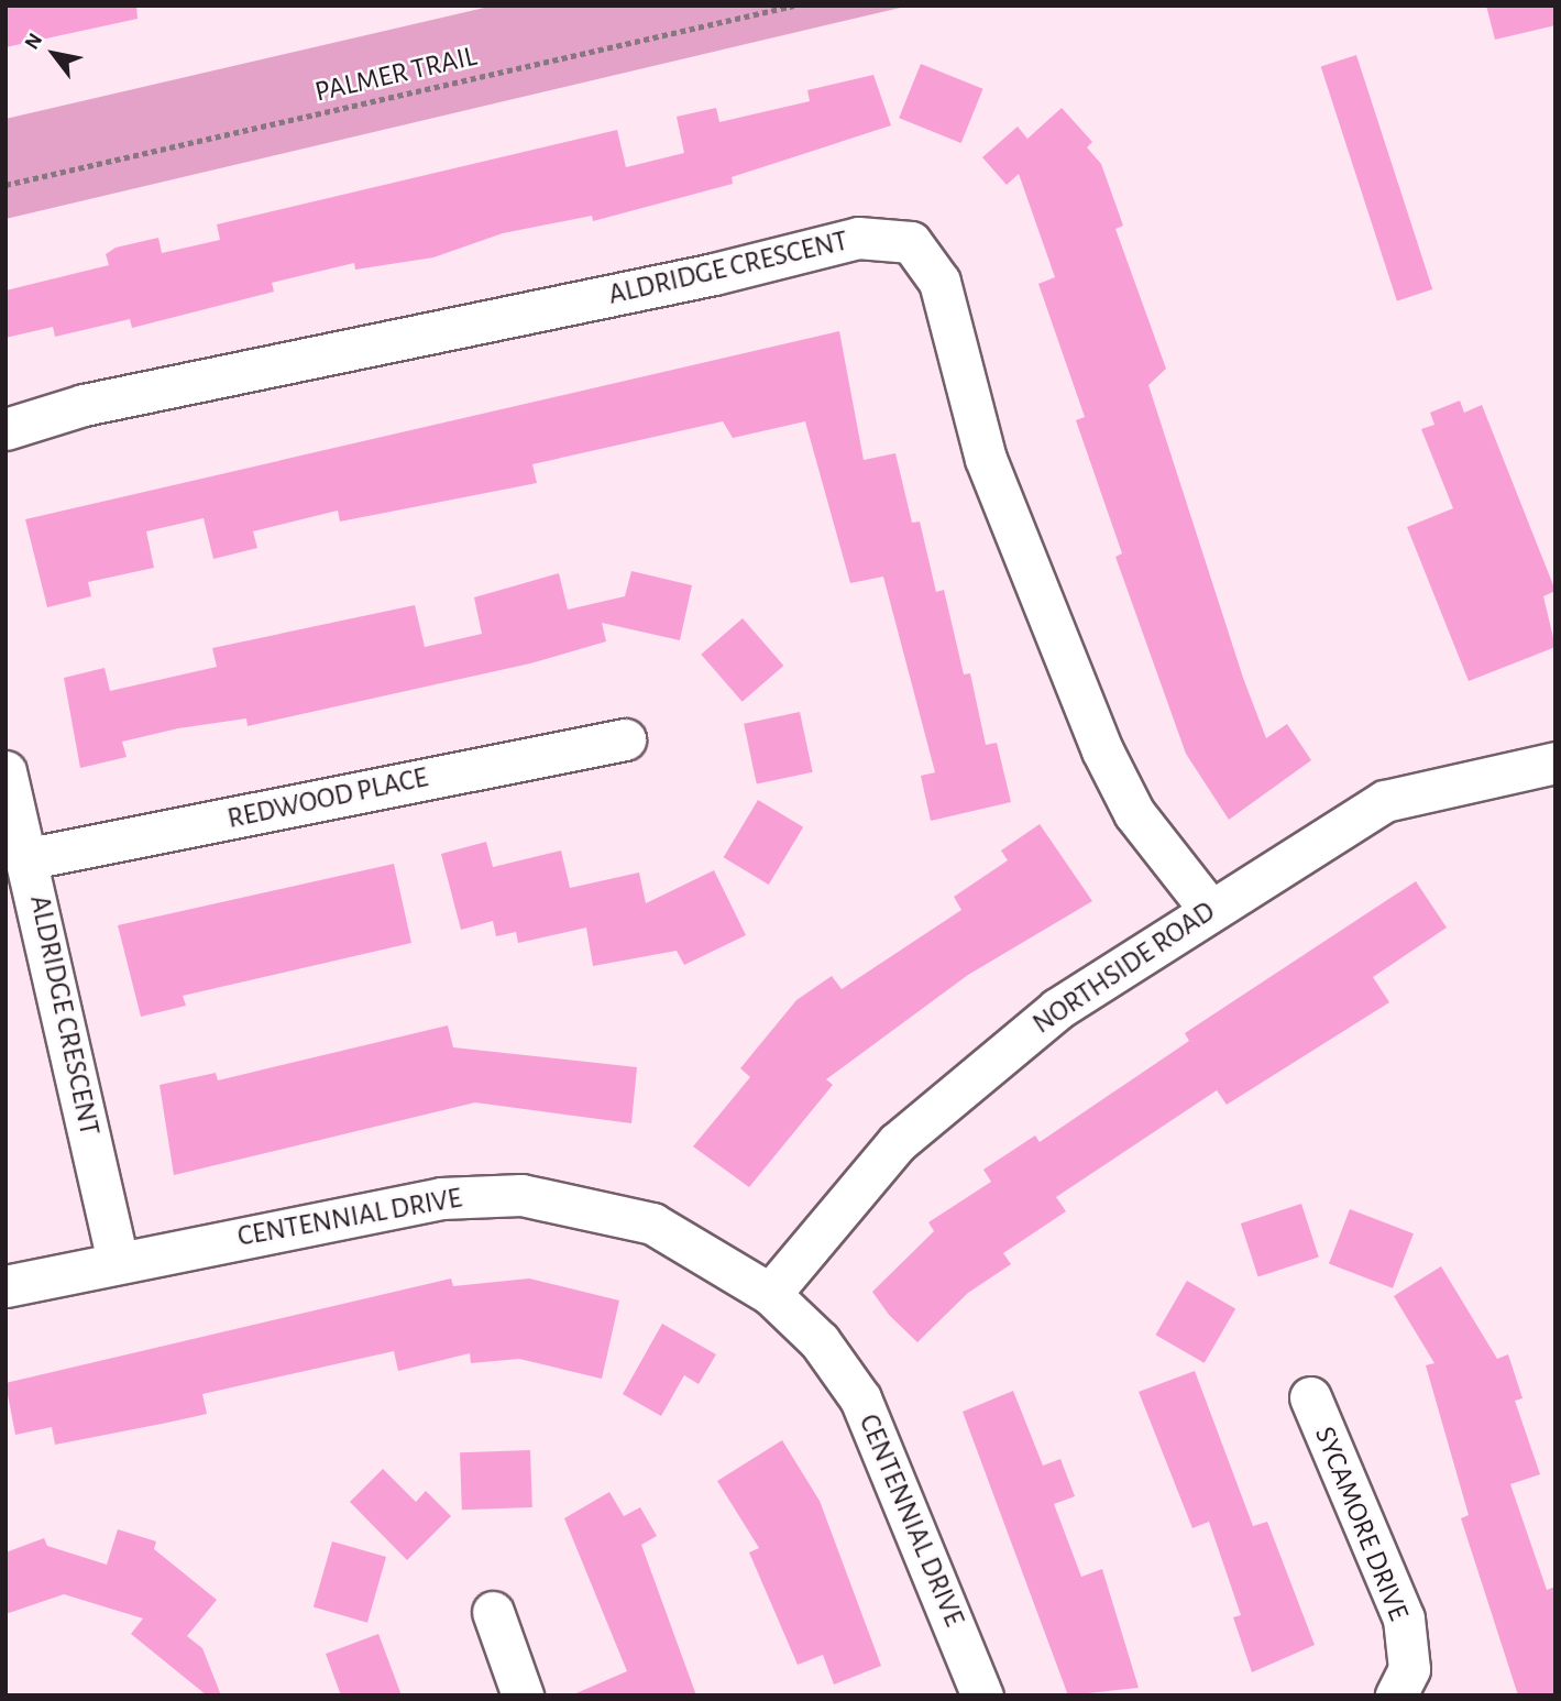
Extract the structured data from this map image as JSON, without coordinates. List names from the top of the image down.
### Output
{
  "streets": {
    "street": [
      "ALDRIDGE CRESCENT",
      "REDWOOD PLACE",
      "NORTHSIDE ROAD",
      "CENTENNIAL DRIVE",
      "SYCAMORE DRIVE"
    ],
    "path": ["PALMER TRAIL"]
  },
  "crossings": [
    ["ALDRIDGE CRESCENT", "REDWOOD PLACE"],
    ["ALDRIDGE CRESCENT", "NORTHSIDE ROAD"],
    ["ALDRIDGE CRESCENT", "CENTENNIAL DRIVE"],
    ["NORTHSIDE ROAD", "CENTENNIAL DRIVE"]
  ],
  "north": "top left"
}
